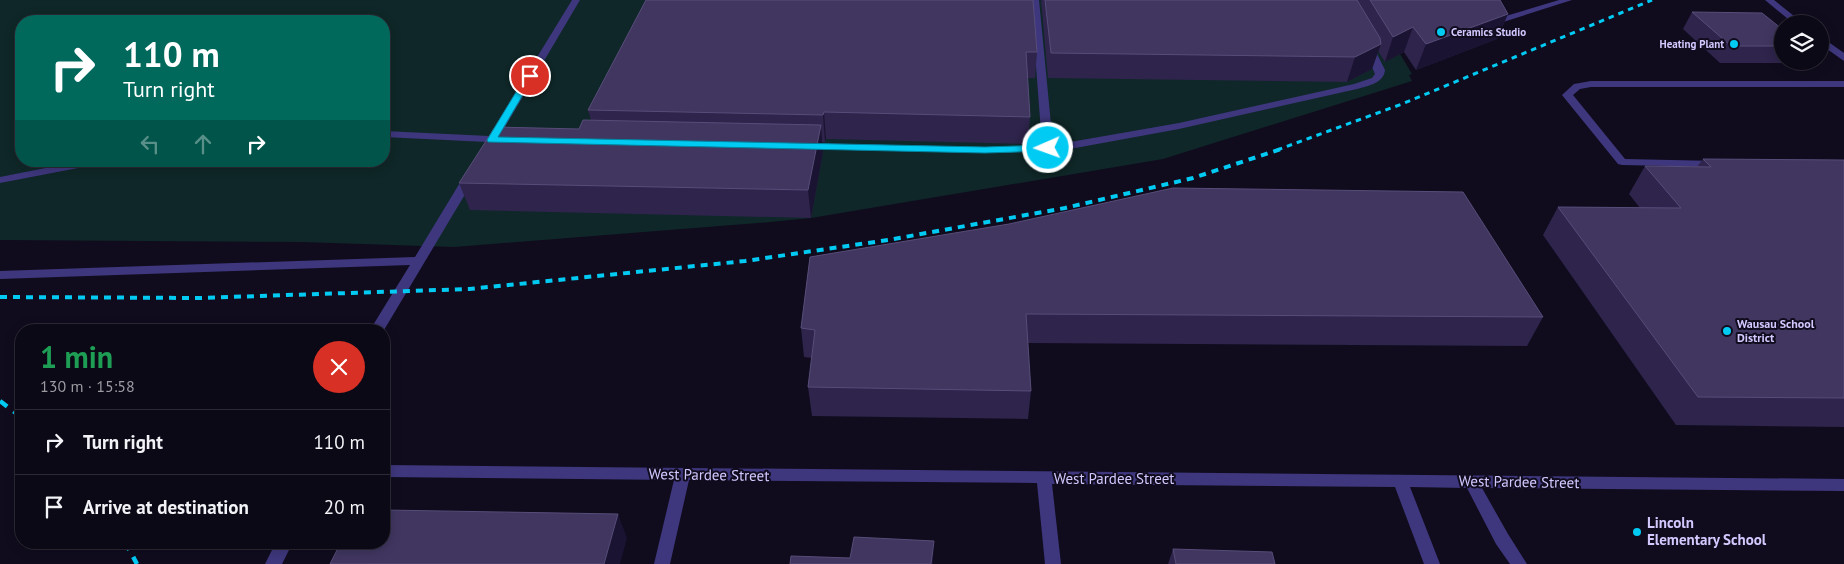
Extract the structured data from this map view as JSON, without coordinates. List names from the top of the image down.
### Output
{
  "streets": {
    "street": ["West Pardee Street"]
  },
  "places": [
    "Ceramics Studio",
    "Heating Plant",
    "Wausau School District",
    "Lincoln Elementary School"
  ],
  "page": {
    "turn": ["110 m", "Turn right"],
    "heading": ["1 min", "130 m · 15:58"],
    "list": [
      {
        "name": "Turn right",
        "value": "110 m"
      },
      {
        "name": "Arrive at destination",
        "value": "20 m"
      }
    ]
  }
}
